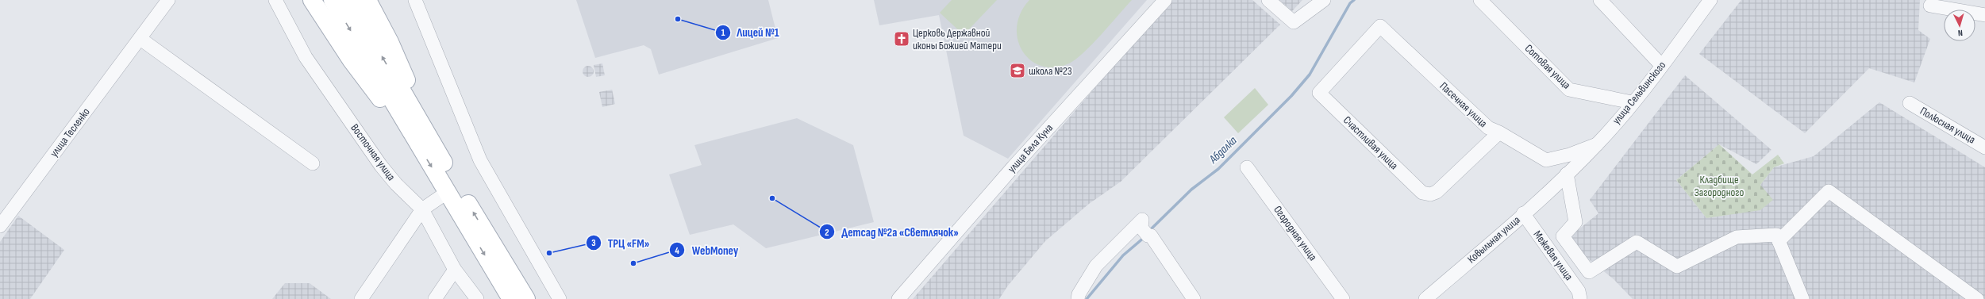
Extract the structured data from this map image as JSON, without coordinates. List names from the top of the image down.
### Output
{
  "streets": {
    "street": [
      "Сотовая улица",
      "улица Сельвинского",
      "Пасечная улица",
      "Полюсная улица",
      "улица Тесленко",
      "Счастливая улица",
      "улица Бела Куна",
      "Восточная улица",
      "Огородная улица",
      "Ковыльная улица",
      "Межевая улица"
    ]
  },
  "crossings": [
    ["Сотовая улица", "улица Сельвинского"],
    ["улица Сельвинского", "Пасечная улица"],
    ["улица Сельвинского", "Ковыльная улица"],
    ["Пасечная улица", "Счастливая улица"],
    ["Ковыльная улица", "Межевая улица"]
  ],
  "water": ["Абдалка"],
  "parks": ["Кладбище Загородного"],
  "places": {
    "other": [
      "Лицей №1",
      "Детсад №2а «Светлячок»",
      "ТРЦ «FM»",
      "WebMoney"
    ],
    "church": ["Церковь Державной иконы Божией Матери"],
    "school or university": ["школа №23"]
  },
  "north": "bottom"
}
